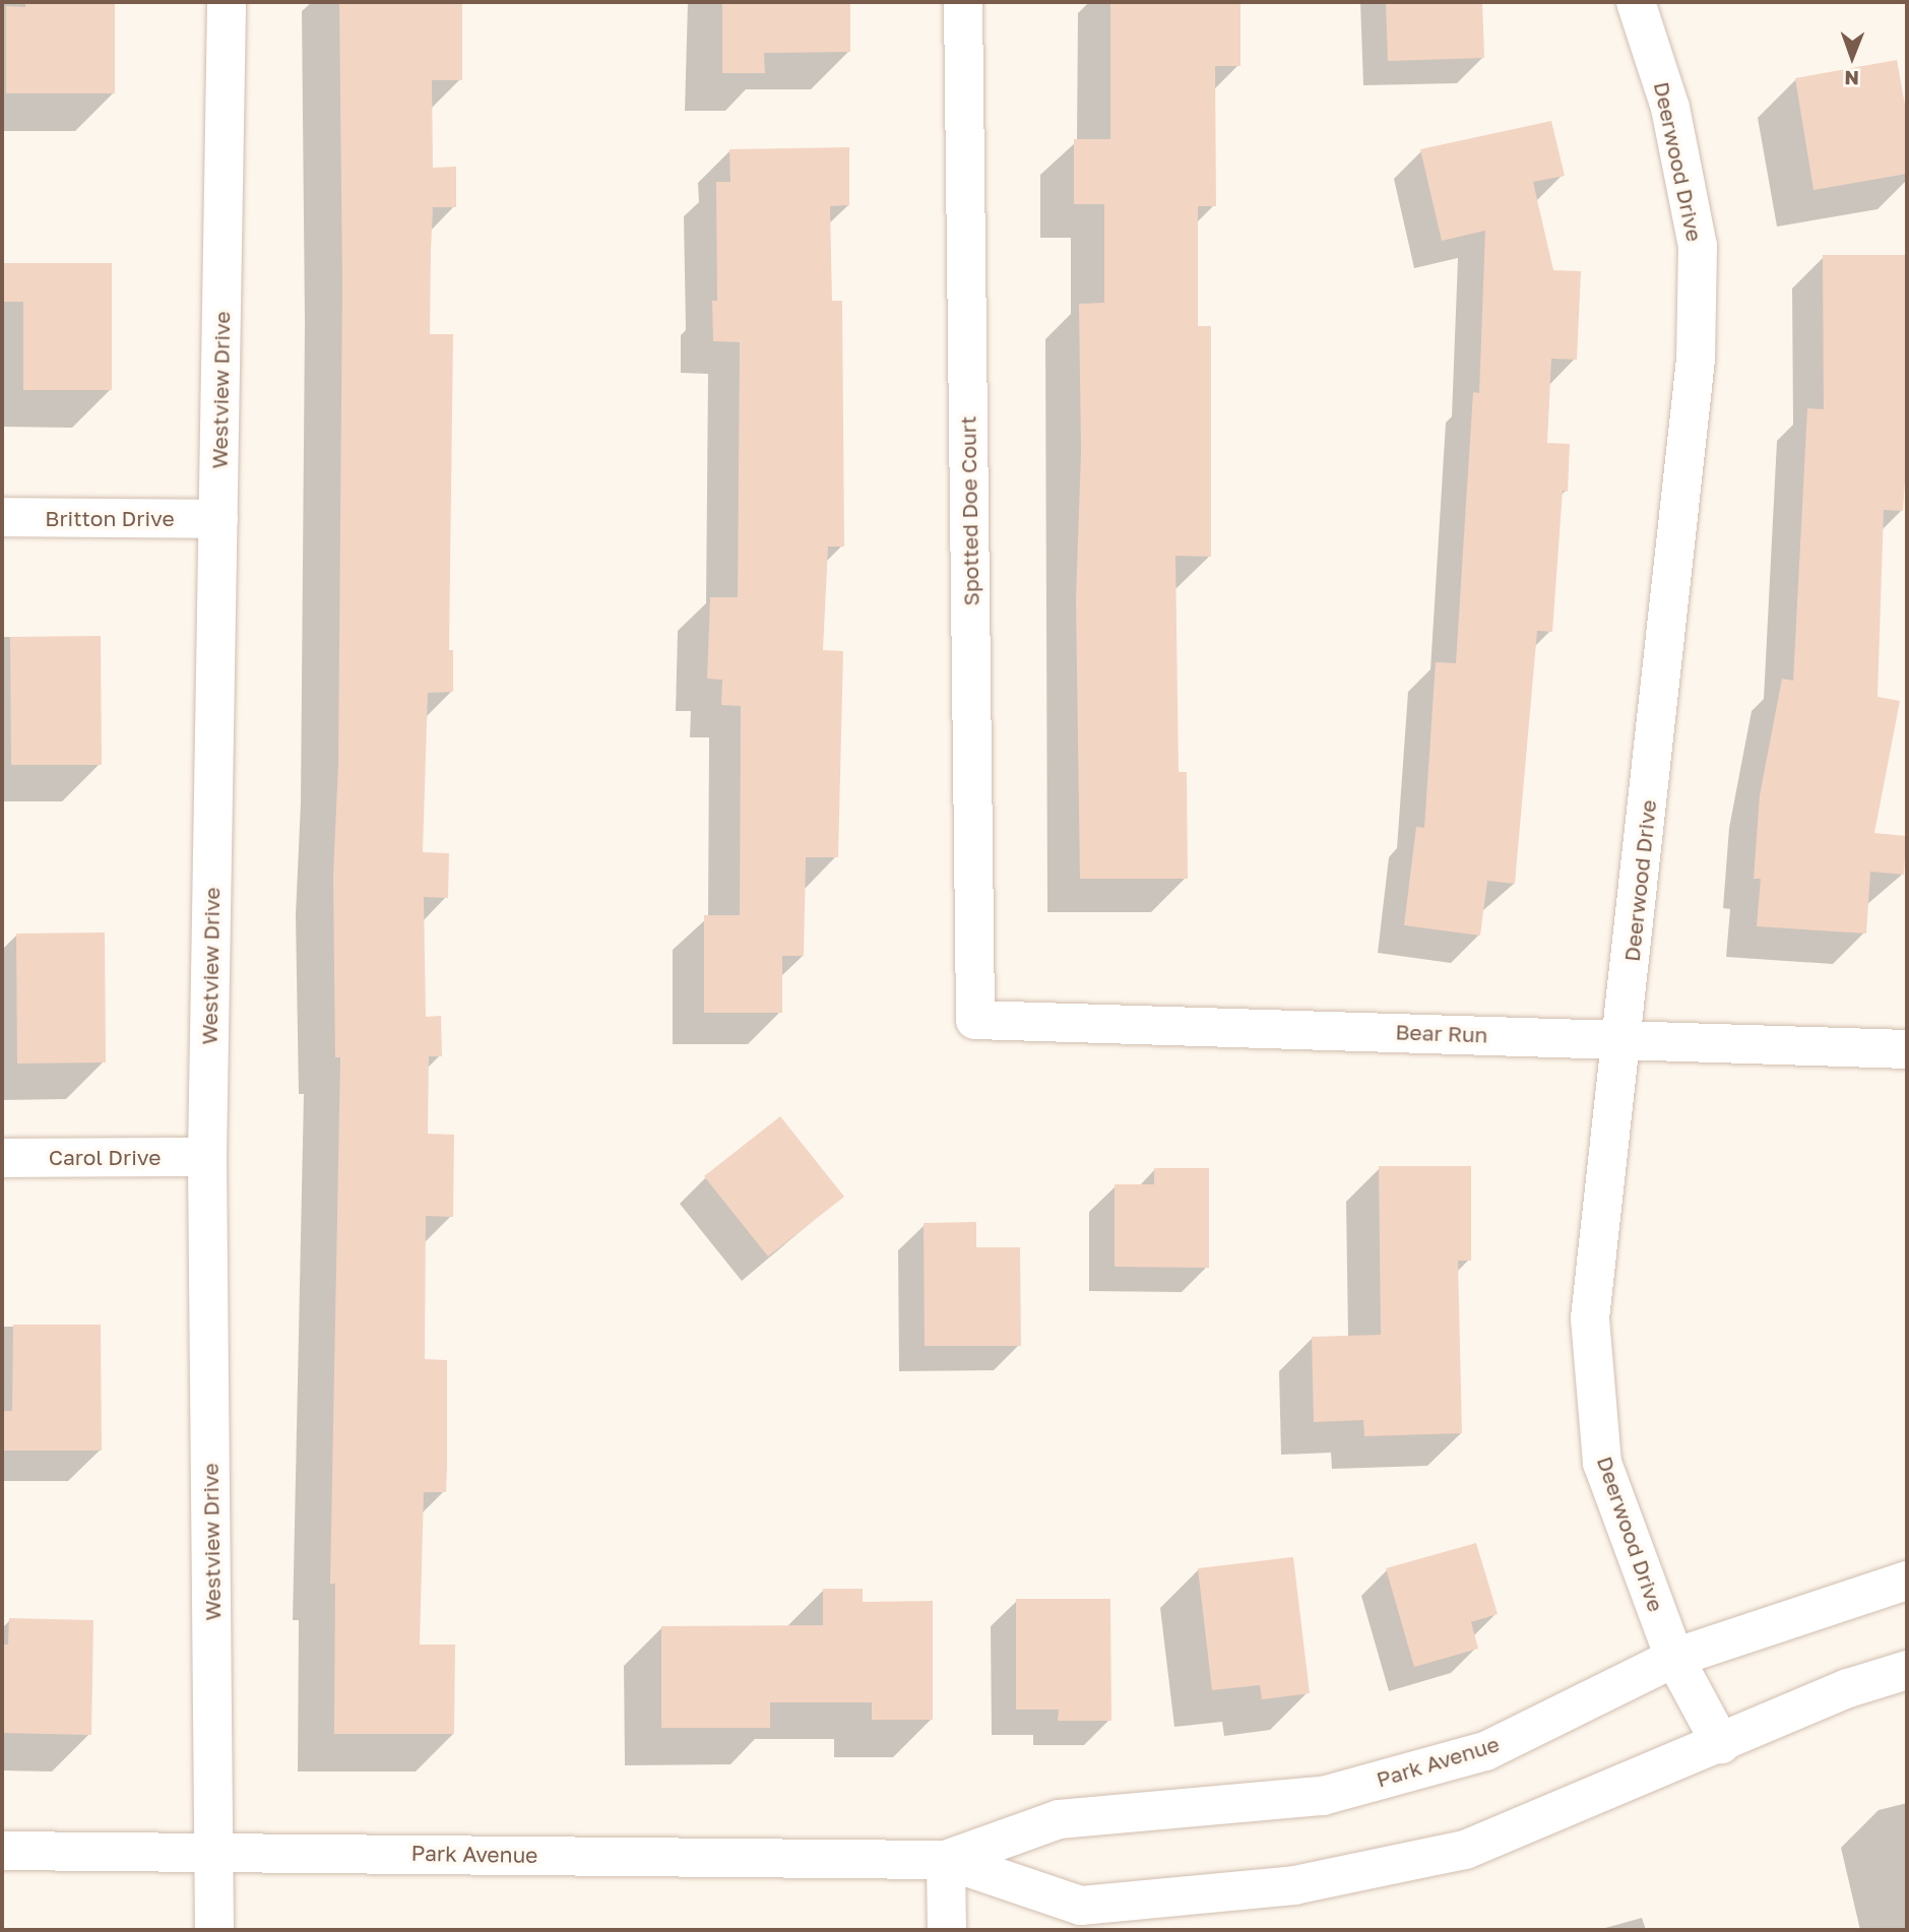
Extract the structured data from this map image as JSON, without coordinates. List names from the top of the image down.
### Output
{
  "streets": {
    "street": [
      "Deerwood Drive",
      "Westview Drive",
      "Spotted Doe Court",
      "Britton Drive",
      "Bear Run",
      "Carol Drive",
      "Park Avenue"
    ]
  },
  "crossings": [
    ["Deerwood Drive", "Bear Run"],
    ["Deerwood Drive", "Park Avenue"],
    ["Westview Drive", "Britton Drive"],
    ["Westview Drive", "Carol Drive"],
    ["Westview Drive", "Park Avenue"],
    ["Spotted Doe Court", "Bear Run"]
  ],
  "north": "bottom"
}
